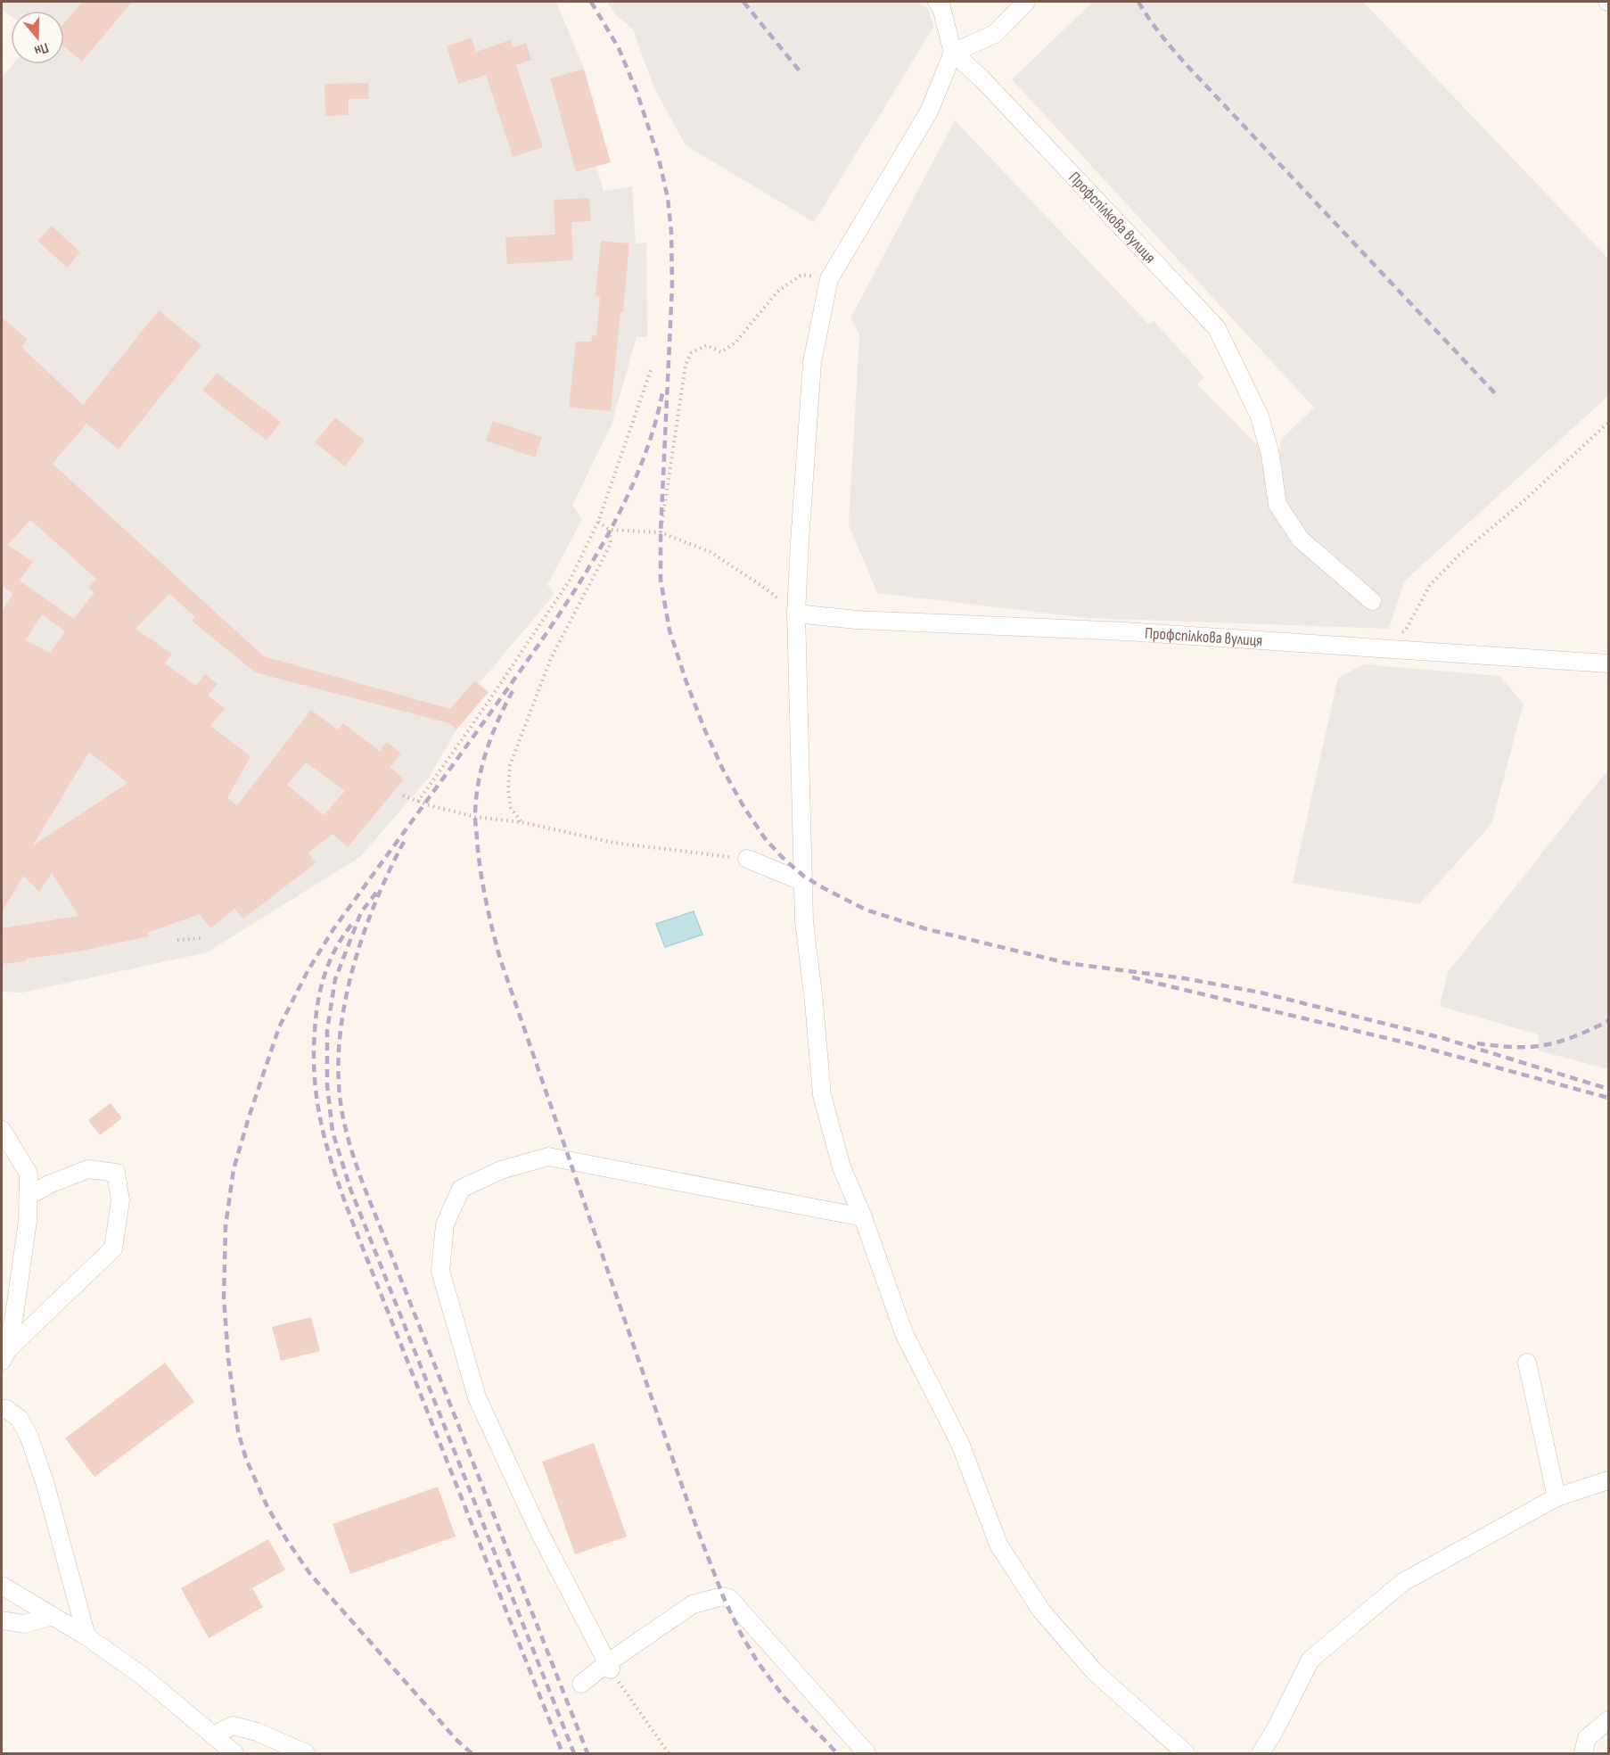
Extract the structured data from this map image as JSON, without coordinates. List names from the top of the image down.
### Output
{
  "streets": {
    "street": ["Профспілкова вулиця"]
  },
  "north": "bottom"
}
